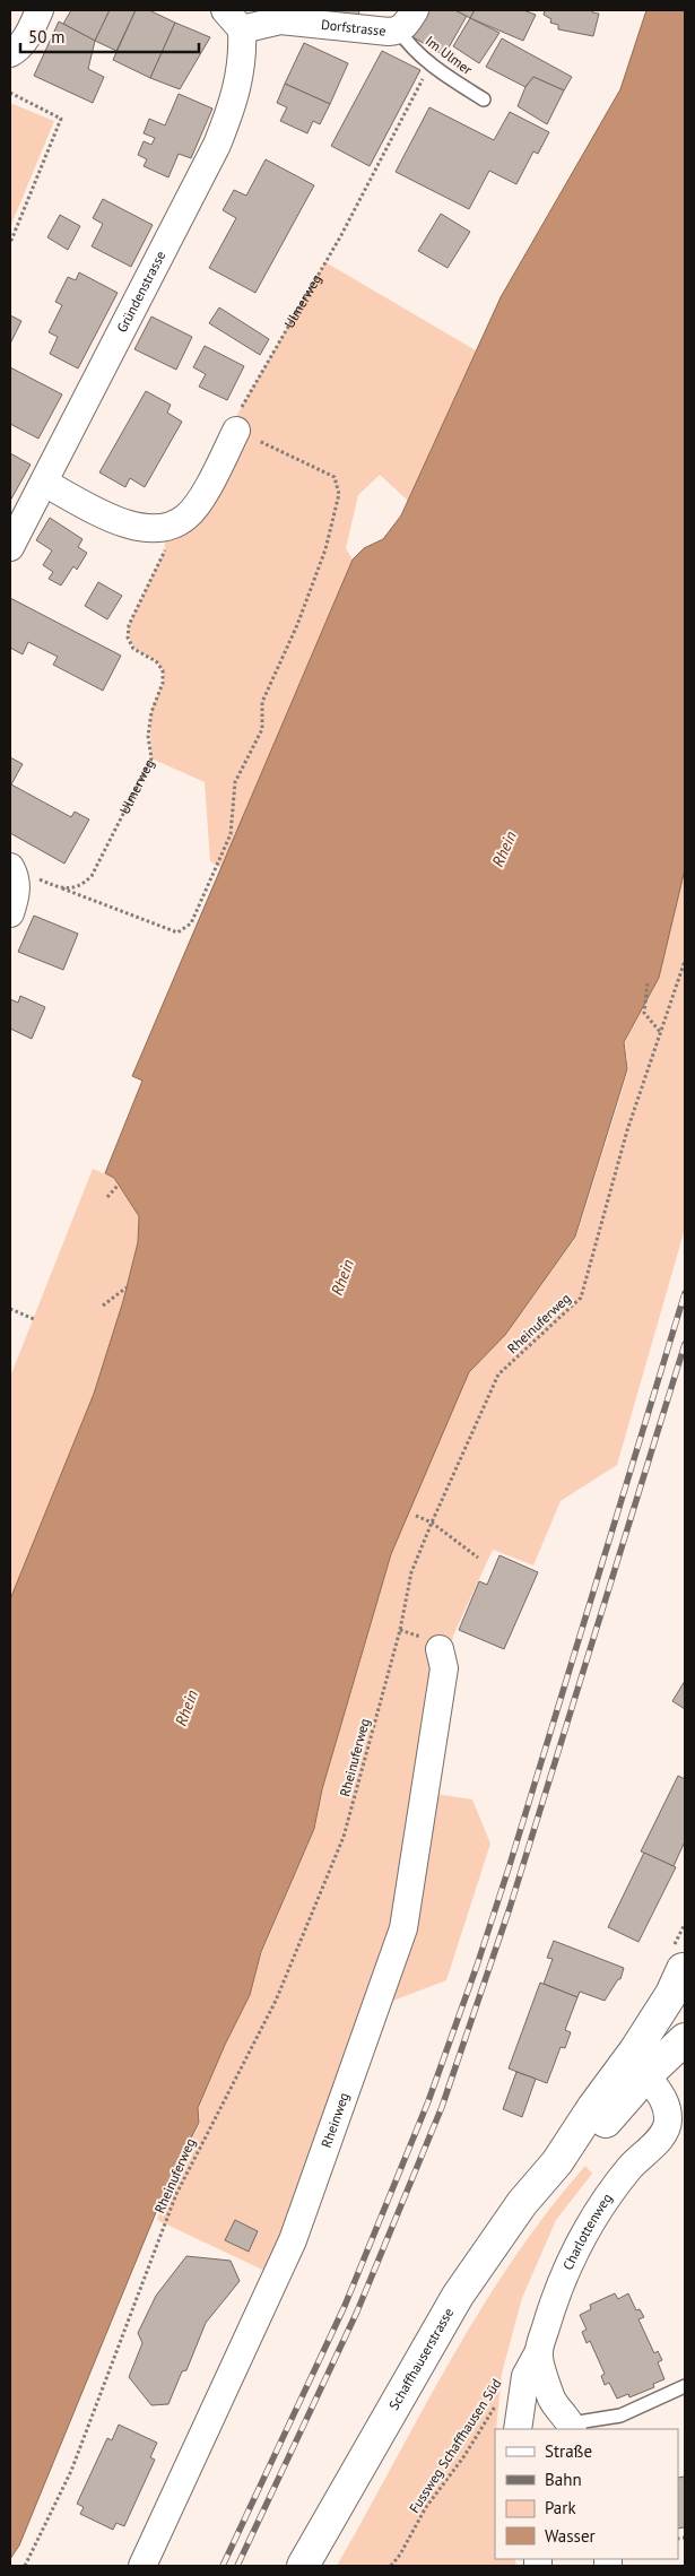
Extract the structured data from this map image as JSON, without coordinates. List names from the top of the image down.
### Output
{
  "streets": {
    "main road": ["Schaffhauserstrasse"],
    "street": [
      "Dorfstrasse",
      "Gründenstrasse",
      "Rheinweg",
      "Charlottenweg"
    ],
    "lane": ["Im Ulmer"],
    "path": ["Ulmerweg", "Rheinuferweg", "Fussweg Schaffhausen Süd"]
  },
  "crossings": [
    ["Dorfstrasse", "Im Ulmer"],
    ["Dorfstrasse", "Gründenstrasse"],
    ["Im Ulmer", "Ulmerweg"],
    ["Charlottenweg", "Schaffhauserstrasse"],
    ["Charlottenweg", "Fussweg Schaffhausen Süd"]
  ],
  "water": ["Rhein"],
  "legend": [
    "Straße",
    "Bahn",
    "Park",
    "Wasser"
  ],
  "scale_bar": "50 m"
}
